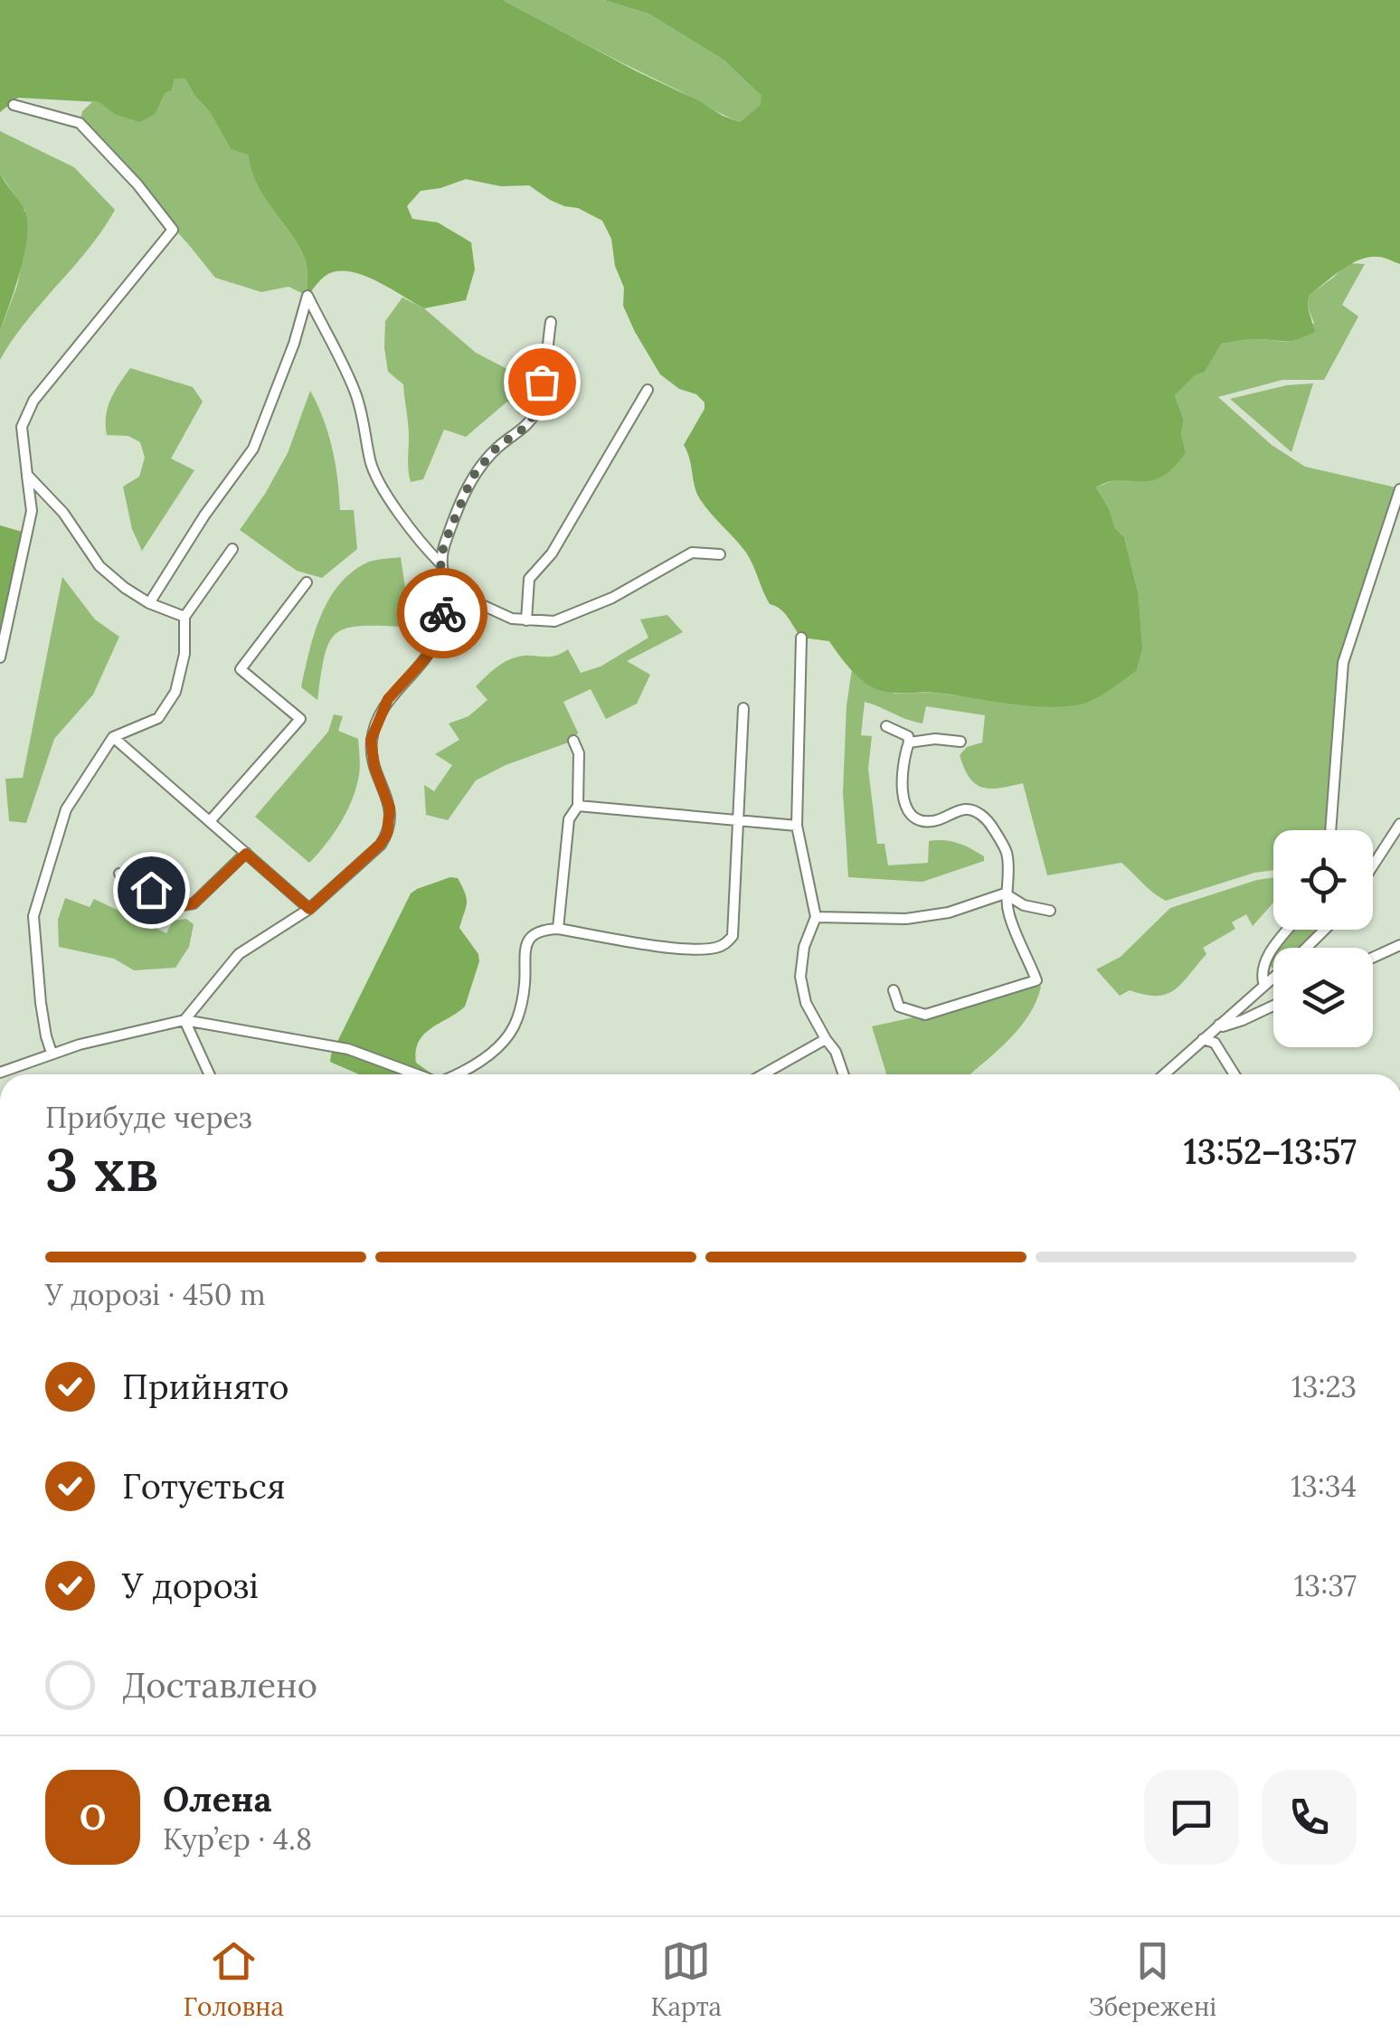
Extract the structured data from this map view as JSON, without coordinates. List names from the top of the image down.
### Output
{
  "page": {
    "heading": ["3 хв", "Прибуде через", "13:52–13:57"],
    "panel": ["Олена", "Кур’єр · 4.8"],
    "bar": "У дорозі · 450 m",
    "list": [
      ["Прийнято", "13:23"],
      ["Готується", "13:34"],
      ["У дорозі", "13:37"],
      "Доставлено"
    ],
    "round": "О",
    "tabs": ["Головна", "Карта", "Збережені"]
  }
}
